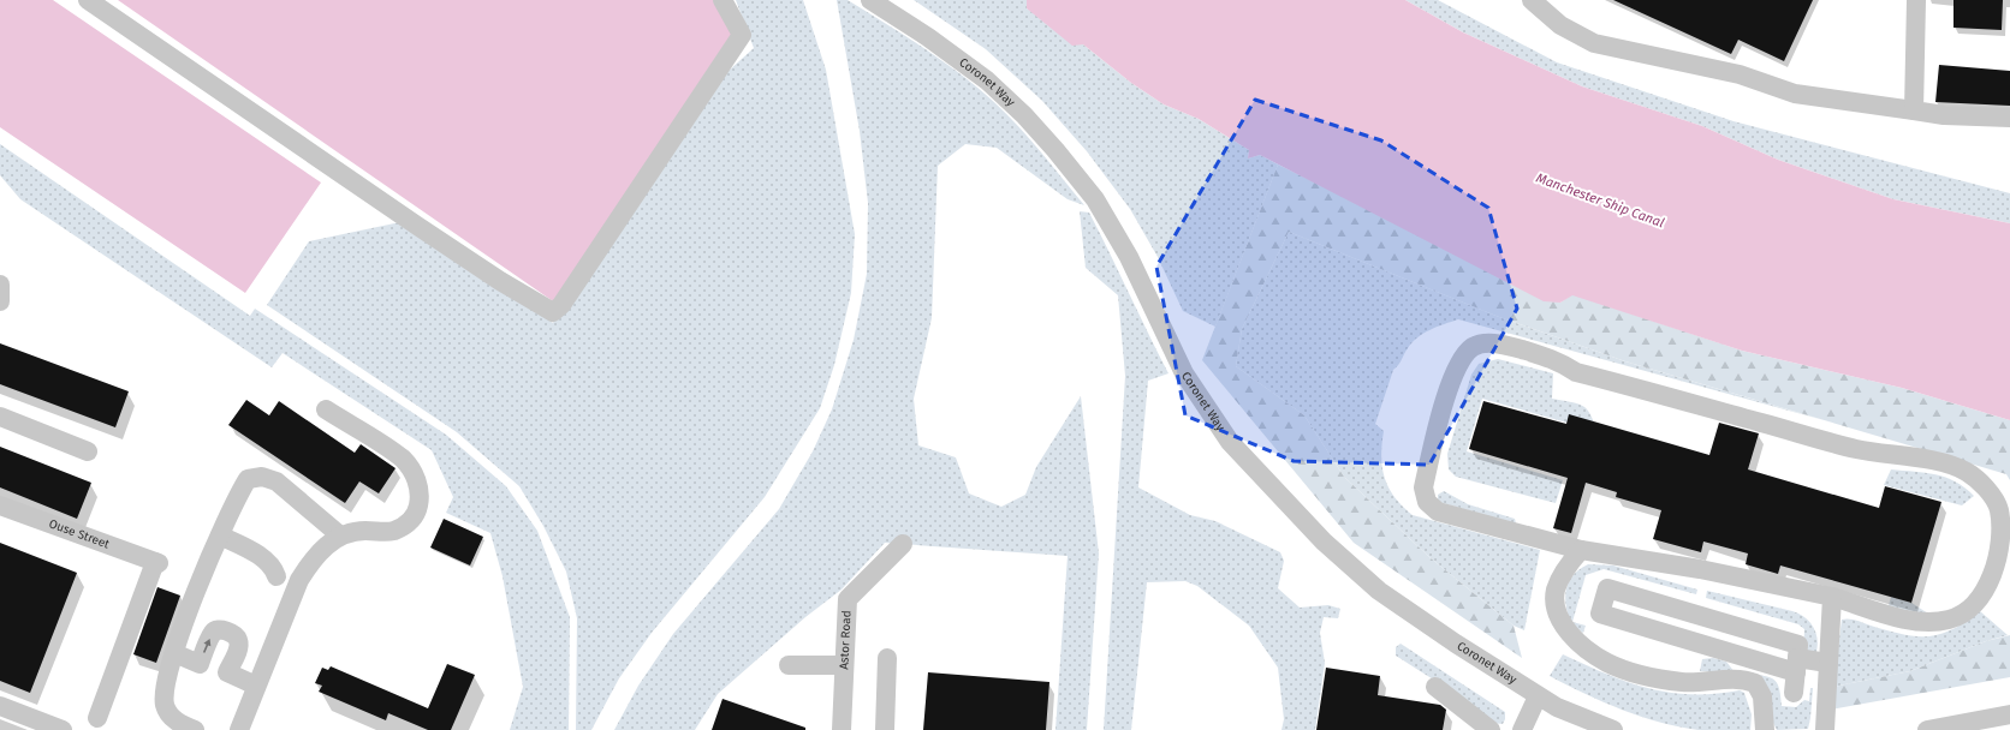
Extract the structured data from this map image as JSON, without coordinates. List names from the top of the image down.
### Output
{
  "streets": {
    "street": ["Coronet Way", "Ouse Street", "Astor Road"]
  },
  "water": ["Manchester Ship Canal"]
}
